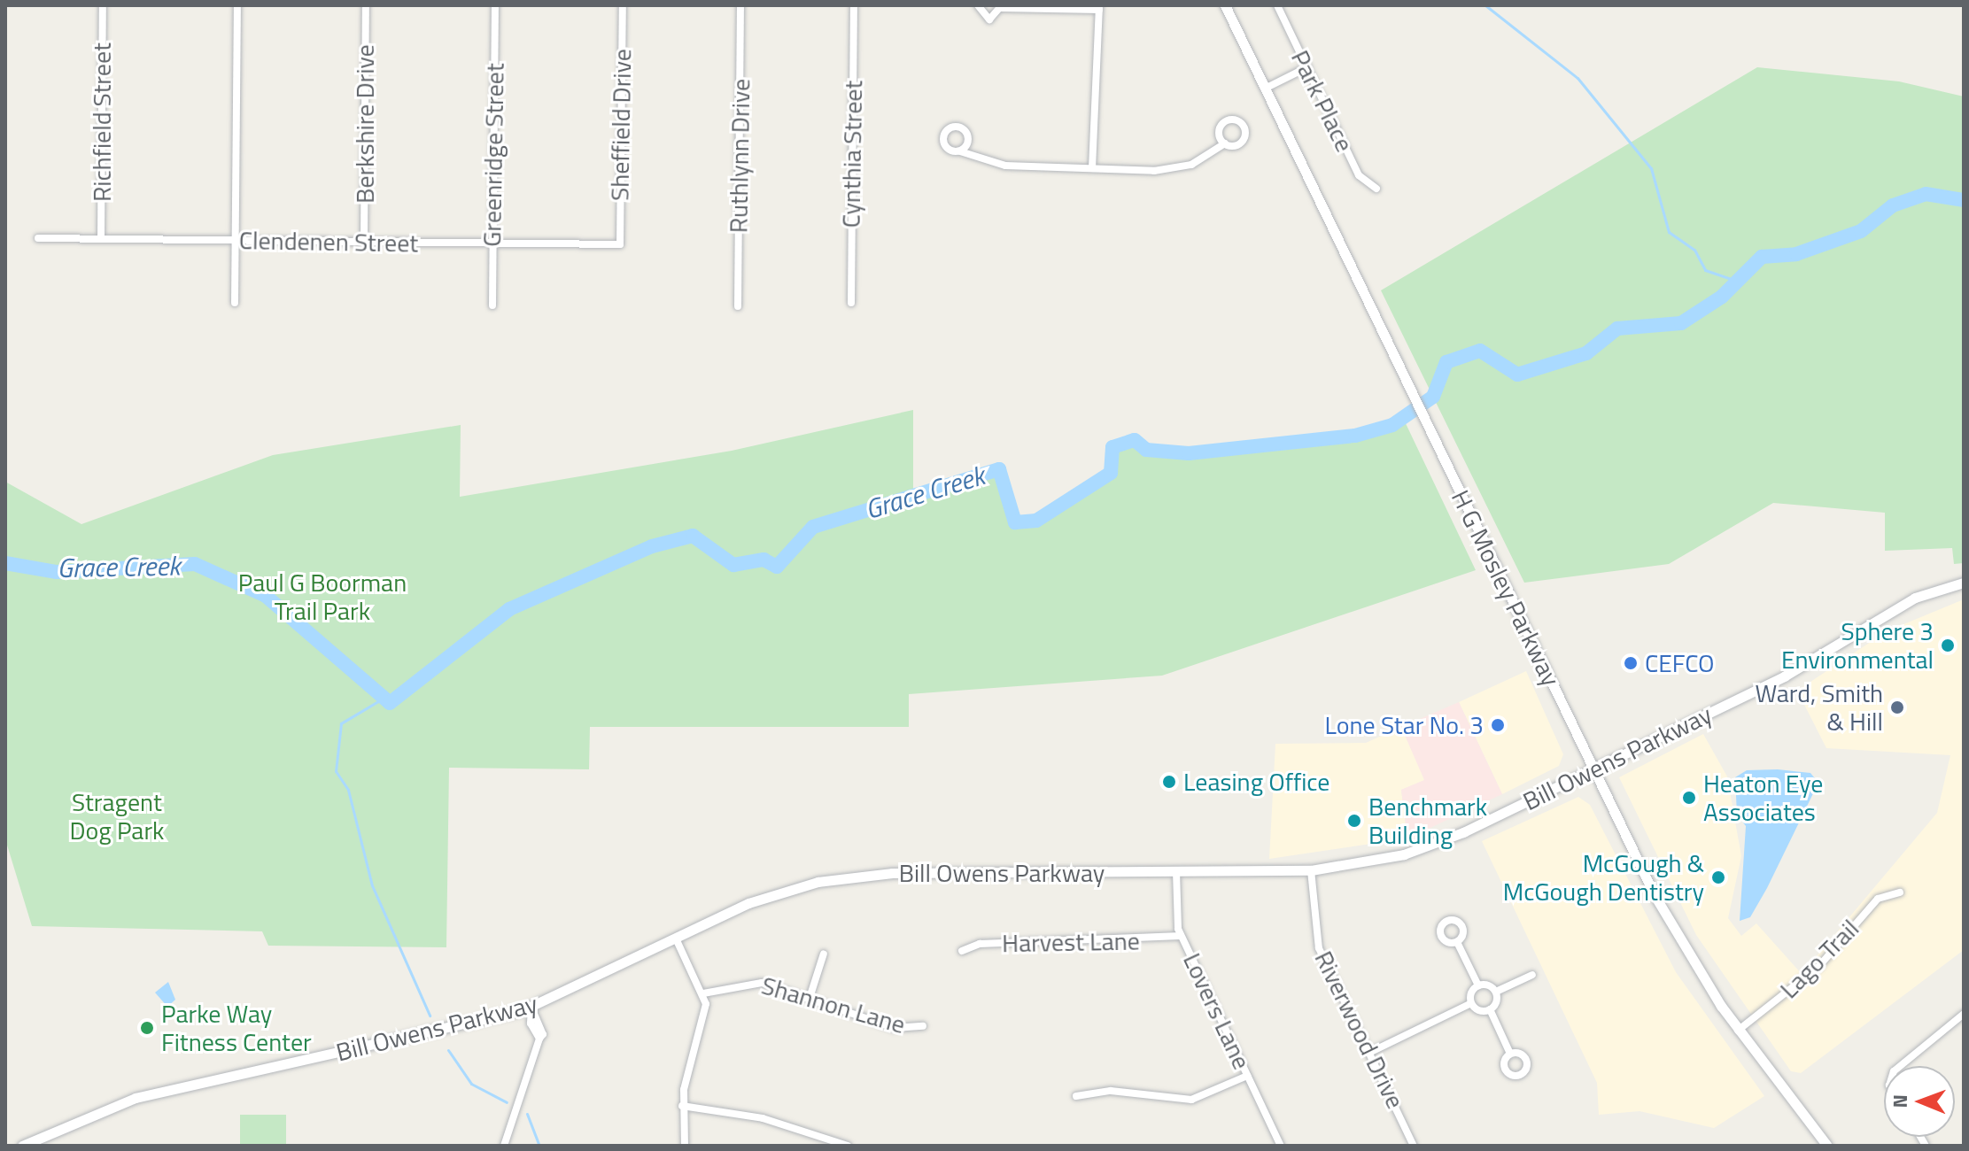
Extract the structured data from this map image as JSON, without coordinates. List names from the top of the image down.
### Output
{
  "streets": {
    "main road": ["H G Mosley Parkway", "Bill Owens Parkway"],
    "street": [
      "Park Place",
      "Richfield Street",
      "Berkshire Drive",
      "Sheffield Drive",
      "Cynthia Street",
      "Greenridge Street",
      "Ruthlynn Drive",
      "Clendenen Street",
      "Harvest Lane",
      "Lago Trail",
      "Shannon Lane",
      "Lovers Lane",
      "Riverwood Drive"
    ]
  },
  "crossings": [
    ["Richfield Street", "Clendenen Street"],
    ["Berkshire Drive", "Clendenen Street"],
    ["Sheffield Drive", "Clendenen Street"],
    ["Greenridge Street", "Clendenen Street"],
    ["H G Mosley Parkway", "Bill Owens Parkway"],
    ["H G Mosley Parkway", "Lago Trail"],
    ["Bill Owens Parkway", "Lovers Lane"],
    ["Bill Owens Parkway", "Riverwood Drive"],
    ["Harvest Lane", "Lovers Lane"]
  ],
  "water": ["Grace Creek"],
  "parks": ["Paul G Boorman Trail Park", "Stragent Dog Park"],
  "places": [
    "Sphere 3 Environmental",
    "CEFCO",
    "Ward, Smith & Hill",
    "Lone Star No. 3",
    "Leasing Office",
    "Heaton Eye Associates",
    "Benchmark Building",
    "McGough & McGough Dentistry",
    "Parke Way Fitness Center"
  ],
  "north": "left"
}
